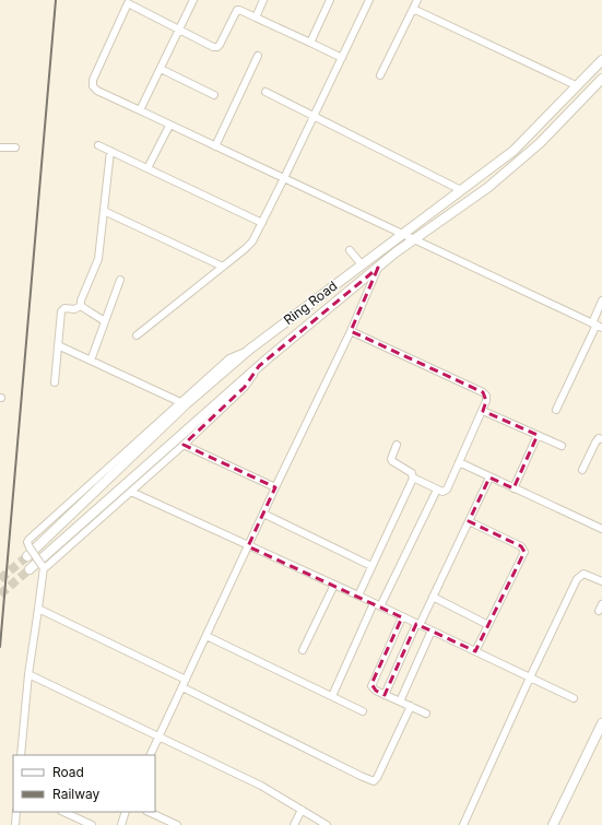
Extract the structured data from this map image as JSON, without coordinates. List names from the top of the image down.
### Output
{
  "streets": {
    "street": ["Ring Road"]
  },
  "legend": ["Road", "Railway"]
}
